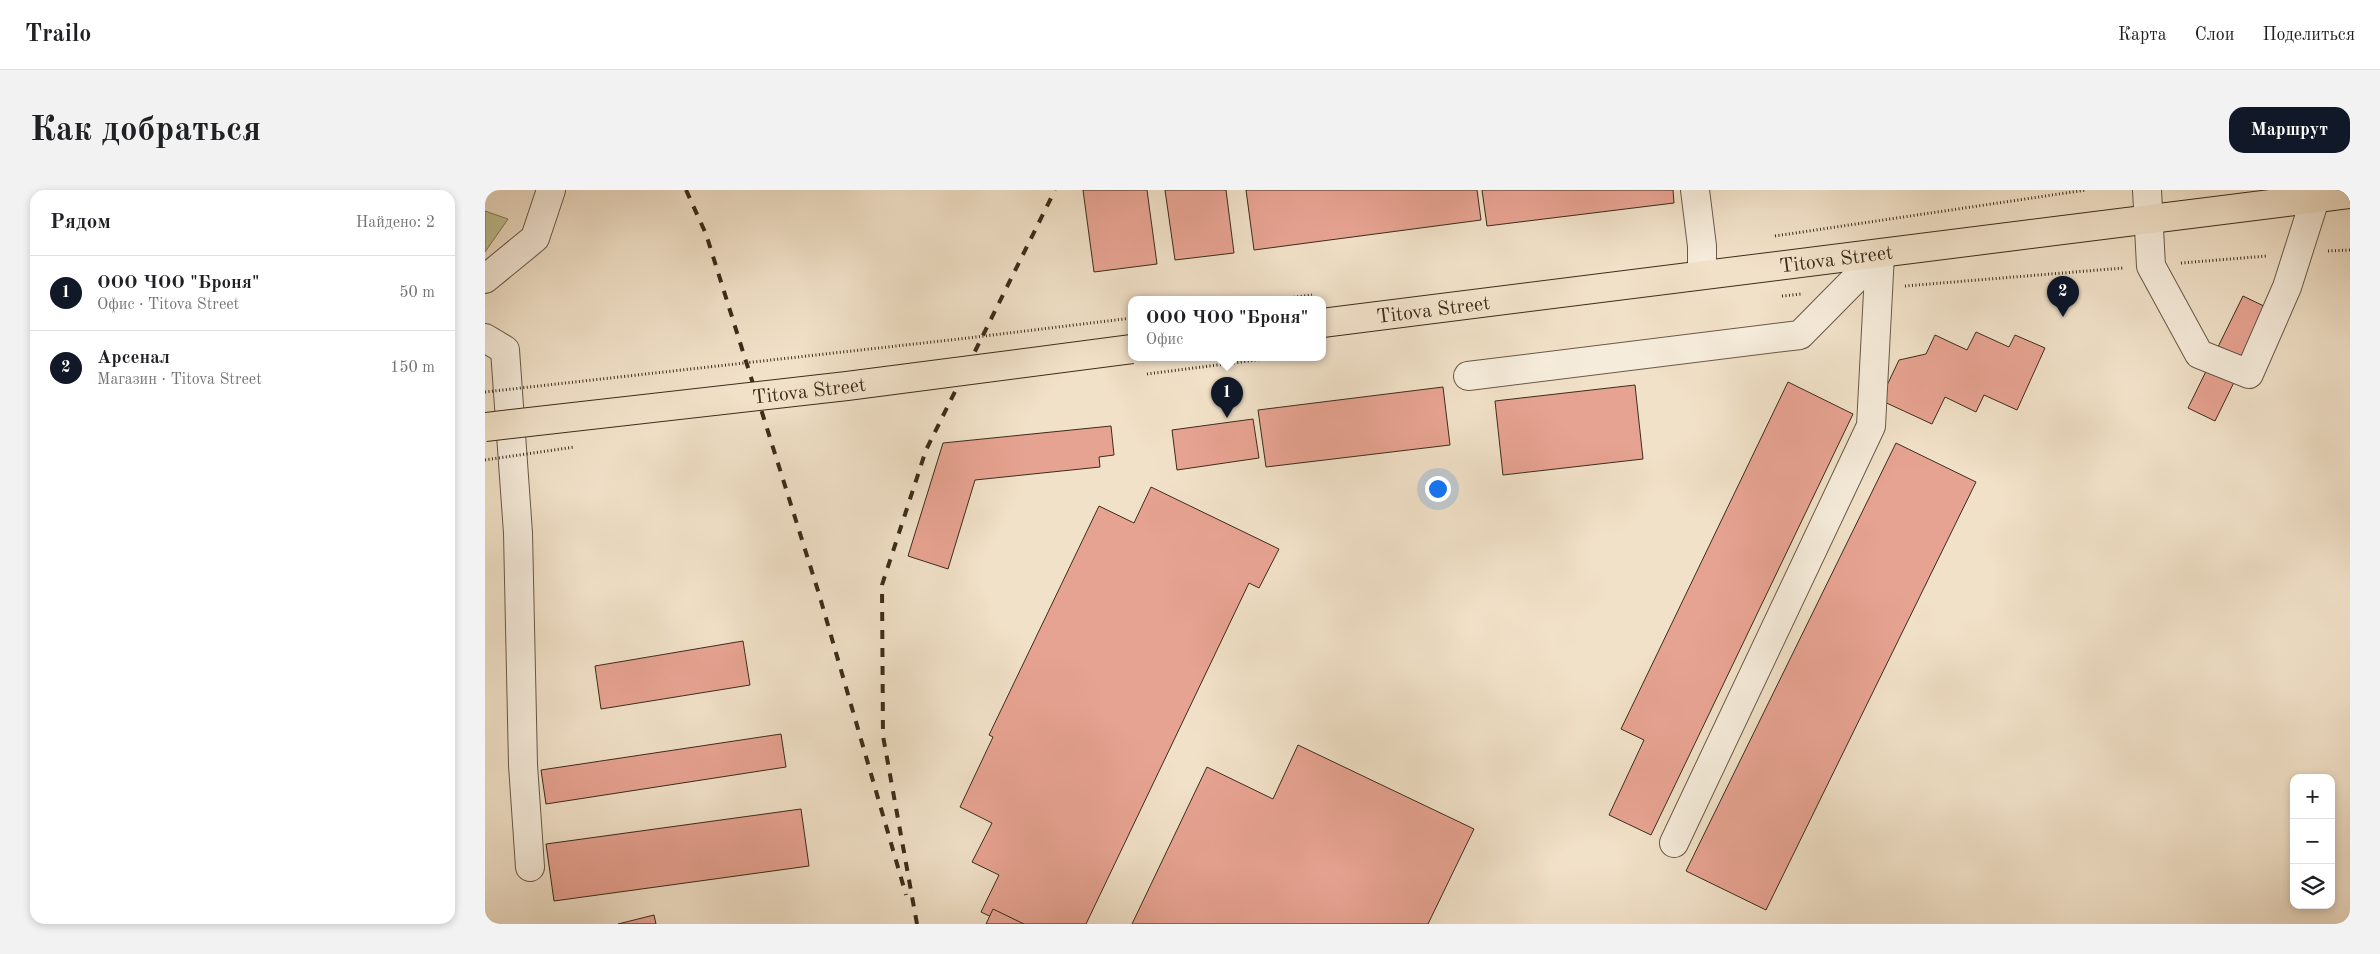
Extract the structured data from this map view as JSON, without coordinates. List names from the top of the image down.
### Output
{
  "streets": {
    "main road": ["Titova Street"]
  },
  "page": {
    "header": "Trailo",
    "nav": ["Карта", "Слои", "Поделиться"],
    "buttons": "Маршрут",
    "title": "Как добраться",
    "heading": ["Рядом", "Найдено: 2"],
    "list": [
      {
        "mark": "1",
        "name": "ООО ЧОО \"Броня\"",
        "note": "Офис · Titova Street",
        "value": "50 m"
      },
      {
        "mark": "2",
        "name": "Арсенал",
        "note": "Магазин · Titova Street",
        "value": "150 m"
      }
    ],
    "pins": ["2", "1"],
    "popup": ["ООО ЧОО \"Броня\"", "Офис"],
    "map_buttons": ["+", "−"]
  }
}
